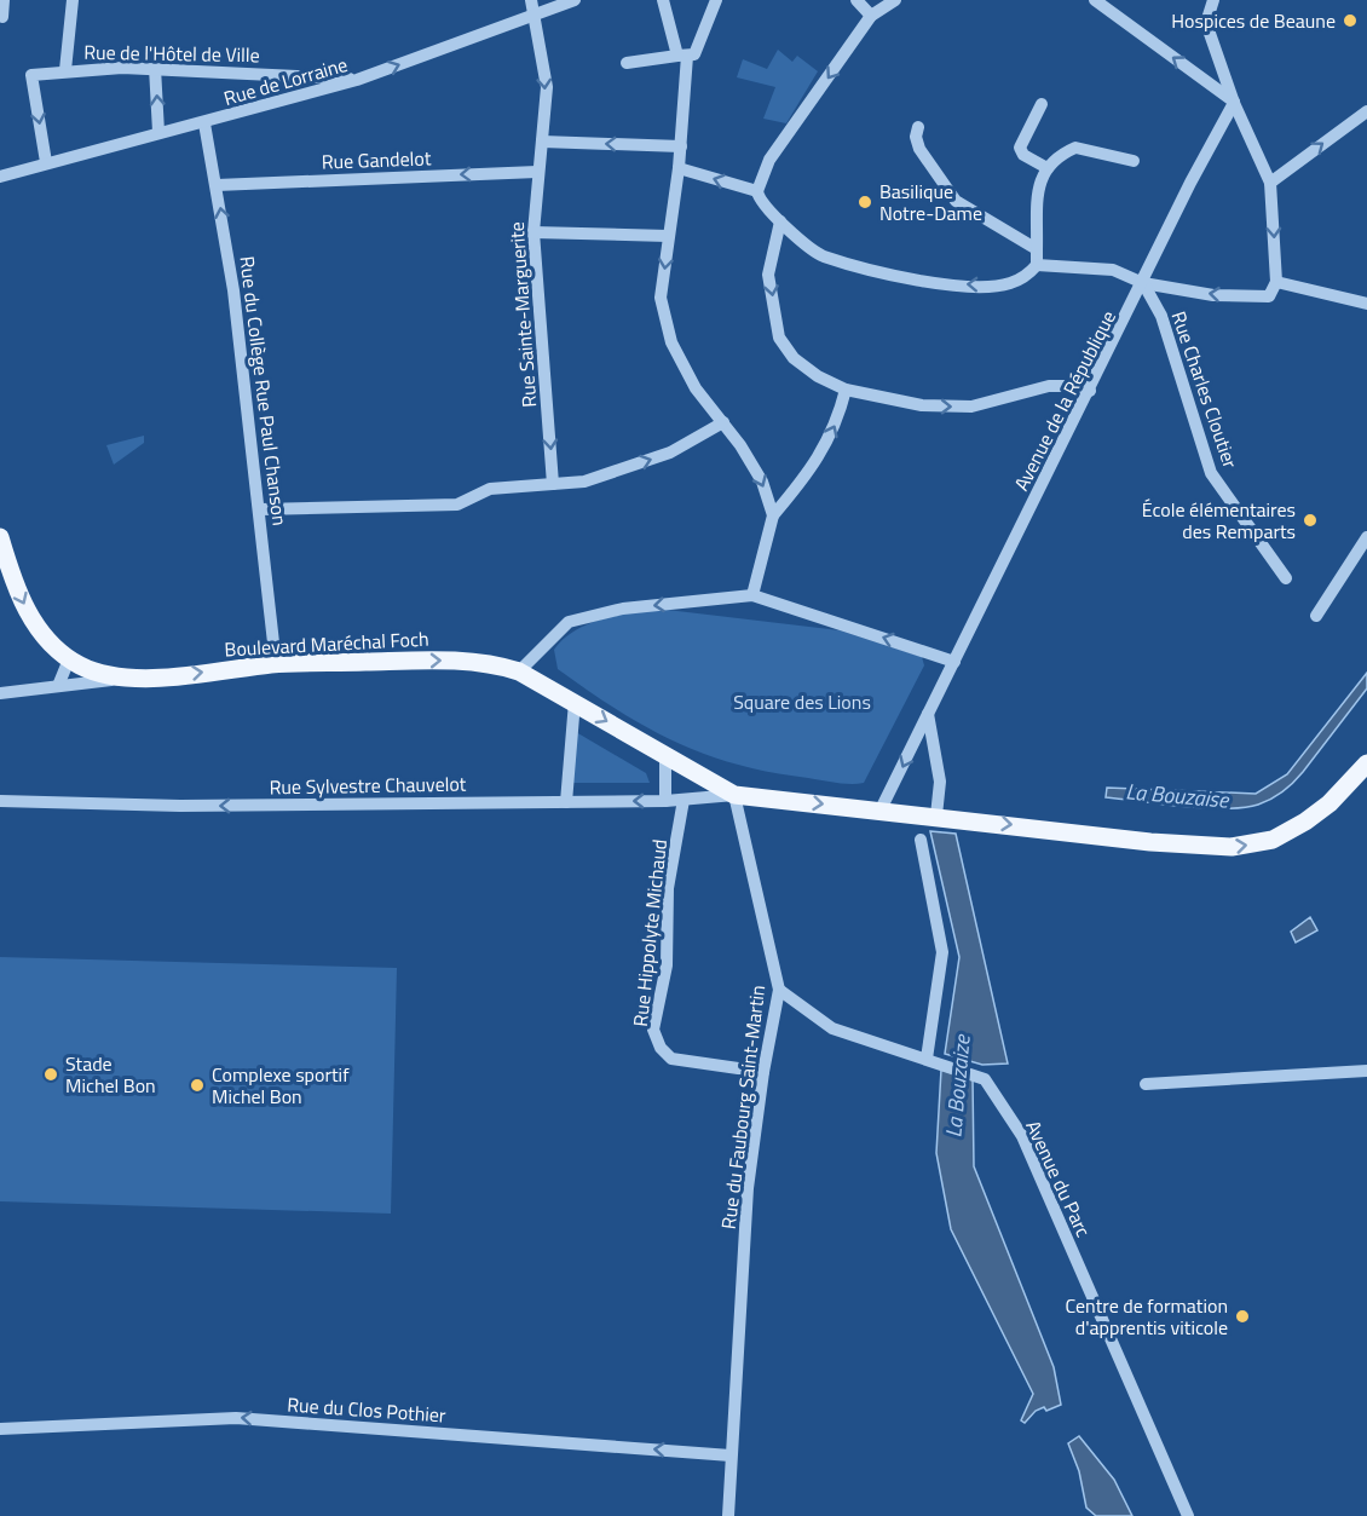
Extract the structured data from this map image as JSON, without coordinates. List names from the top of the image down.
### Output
{
  "streets": {
    "main road": ["Boulevard Maréchal Foch"],
    "street": [
      "Rue de l'Hôtel de Ville",
      "Rue de Lorraine",
      "Rue Gandelot",
      "Rue Sainte-Marguerite",
      "Rue Charles Cloutier",
      "Rue du Collège Rue Paul Chanson",
      "Avenue de la République",
      "Rue Sylvestre Chauvelot",
      "Rue Hippolyte Michaud",
      "Rue du Faubourg Saint-Martin",
      "Avenue du Parc",
      "Rue du Clos Pothier"
    ]
  },
  "crossings": [
    ["Rue de l'Hôtel de Ville", "Rue de Lorraine"],
    ["Rue de Lorraine", "Rue Sainte-Marguerite"],
    ["Rue de Lorraine", "Rue du Collège Rue Paul Chanson"],
    ["Rue Gandelot", "Rue Sainte-Marguerite"],
    ["Rue Gandelot", "Rue du Collège Rue Paul Chanson"],
    ["Rue Charles Cloutier", "Avenue de la République"],
    ["Rue du Collège Rue Paul Chanson", "Boulevard Maréchal Foch"],
    ["Avenue de la République", "Boulevard Maréchal Foch"],
    ["Boulevard Maréchal Foch", "Rue Sylvestre Chauvelot"],
    ["Boulevard Maréchal Foch", "Rue du Faubourg Saint-Martin"],
    ["Rue Sylvestre Chauvelot", "Rue Hippolyte Michaud"],
    ["Rue Sylvestre Chauvelot", "Rue du Faubourg Saint-Martin"],
    ["Rue Hippolyte Michaud", "Rue du Faubourg Saint-Martin"],
    ["Rue du Faubourg Saint-Martin", "Avenue du Parc"],
    ["Rue du Faubourg Saint-Martin", "Rue du Clos Pothier"]
  ],
  "one_way": [
    "Rue Gandelot",
    "Rue Sainte-Marguerite",
    "Rue du Collège Rue Paul Chanson",
    "Boulevard Maréchal Foch",
    "Rue Sylvestre Chauvelot",
    "Rue du Clos Pothier"
  ],
  "water": ["La Bouzaise", "La Bouzaize"],
  "parks": ["Square des Lions"],
  "places": [
    "Hospices de Beaune",
    "Basilique Notre-Dame",
    "École élémentaires des Remparts",
    "Stade Michel Bon",
    "Complexe sportif Michel Bon",
    "Centre de formation d'apprentis viticole"
  ]
}
